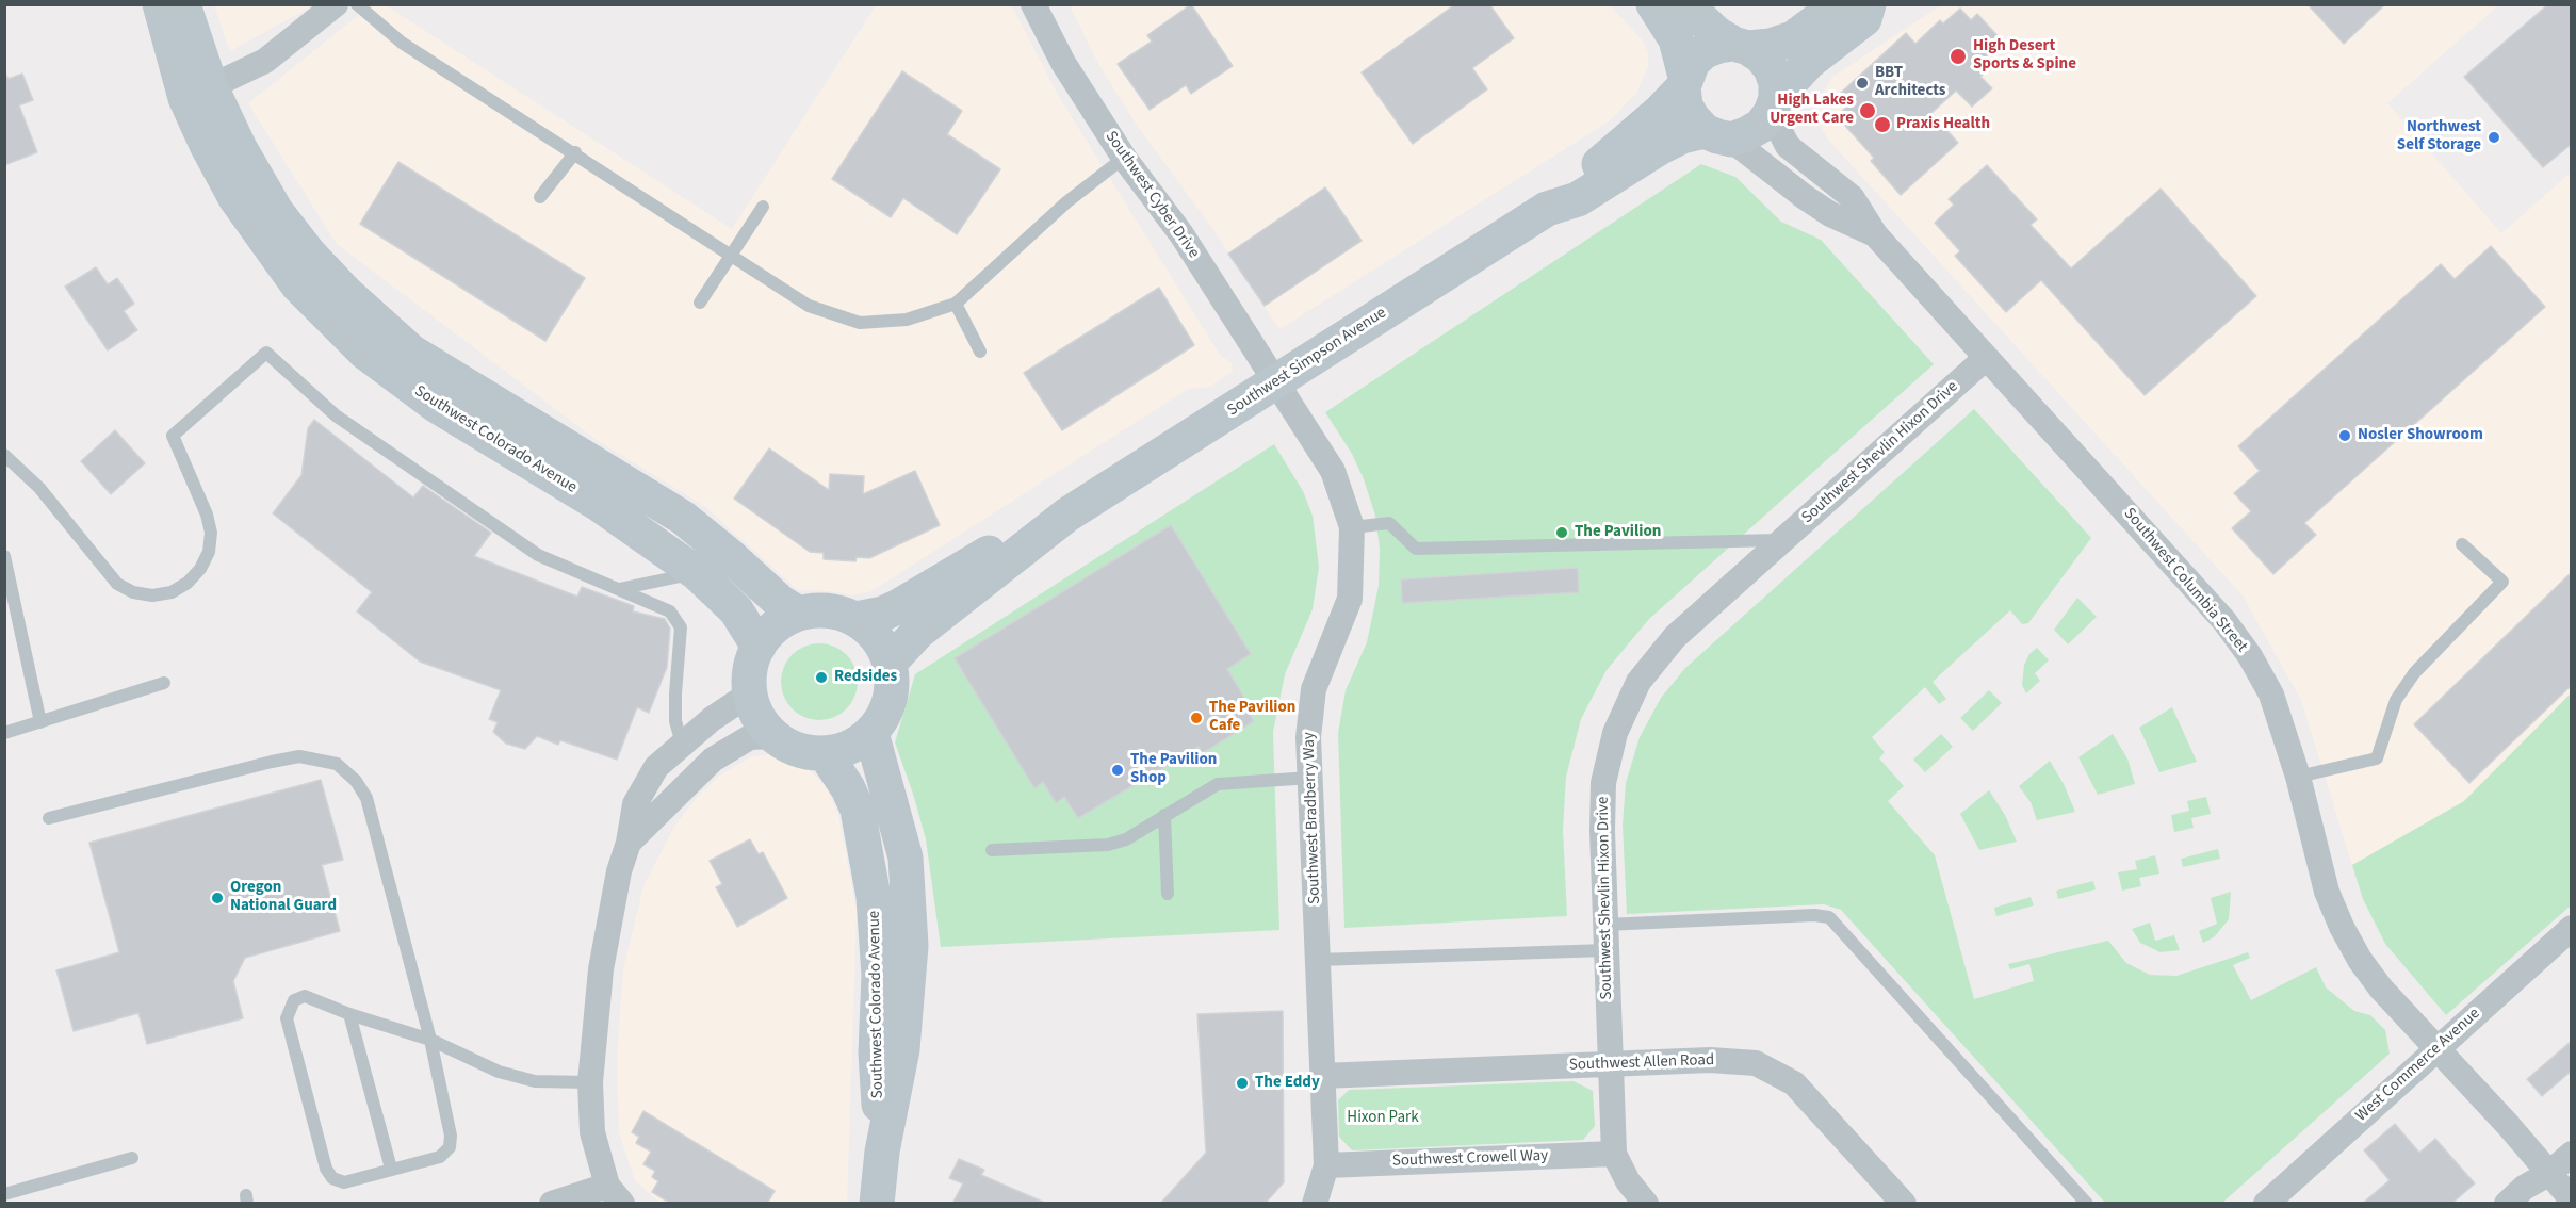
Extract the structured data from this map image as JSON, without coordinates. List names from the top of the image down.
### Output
{
  "streets": {
    "main road": ["Southwest Simpson Avenue", "Southwest Colorado Avenue"],
    "street": [
      "Southwest Cyber Drive",
      "Southwest Shevlin Hixon Drive",
      "Southwest Columbia Street",
      "Southwest Bradberry Way",
      "Southwest Allen Road",
      "West Commerce Avenue",
      "Southwest Crowell Way"
    ]
  },
  "crossings": [
    ["Southwest Cyber Drive", "Southwest Simpson Avenue"],
    ["Southwest Cyber Drive", "Southwest Bradberry Way"],
    ["Southwest Simpson Avenue", "Southwest Colorado Avenue"],
    ["Southwest Simpson Avenue", "Southwest Columbia Street"],
    ["Southwest Simpson Avenue", "Southwest Bradberry Way"],
    ["Southwest Shevlin Hixon Drive", "Southwest Columbia Street"],
    ["Southwest Shevlin Hixon Drive", "Southwest Allen Road"],
    ["Southwest Shevlin Hixon Drive", "Southwest Crowell Way"],
    ["Southwest Columbia Street", "West Commerce Avenue"],
    ["Southwest Bradberry Way", "Southwest Allen Road"],
    ["Southwest Bradberry Way", "Southwest Crowell Way"]
  ],
  "parks": ["Hixon Park"],
  "places": [
    "High Desert Sports & Spine",
    "BBT Architects",
    "High Lakes Urgent Care",
    "Praxis Health",
    "Northwest Self Storage",
    "Nosler Showroom",
    "The Pavilion",
    "Redsides",
    "The Pavilion Cafe",
    "The Pavilion Shop",
    "Oregon National Guard",
    "The Eddy"
  ]
}
